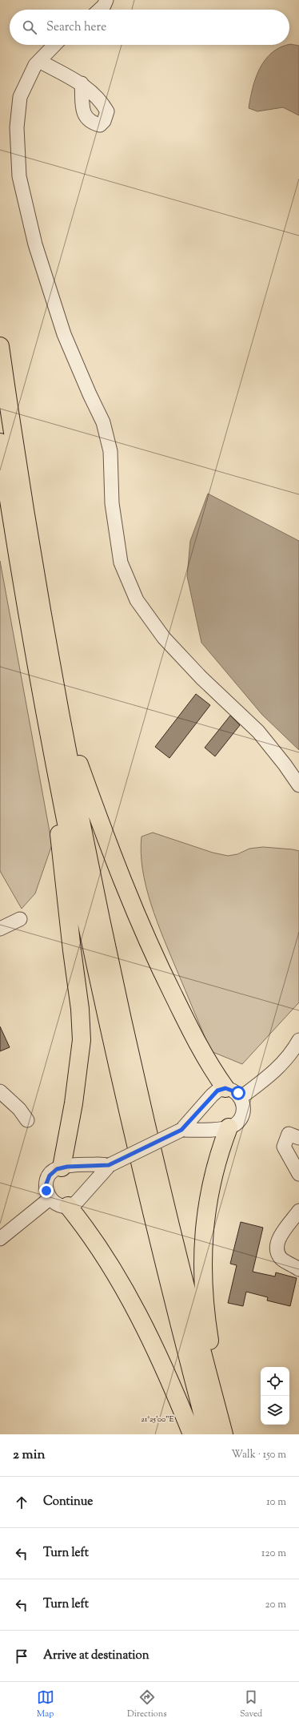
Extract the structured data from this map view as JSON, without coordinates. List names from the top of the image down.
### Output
{
  "page": {
    "search": "Search here",
    "heading": ["2 min", "Walk · 150 m"],
    "list": [
      ["Continue", "10 m"],
      ["Turn left", "120 m"],
      ["Turn left", "20 m"],
      "Arrive at destination"
    ],
    "nav": ["Map", "Directions", "Saved"]
  },
  "coordinates": ["21°25'00\"E"]
}
